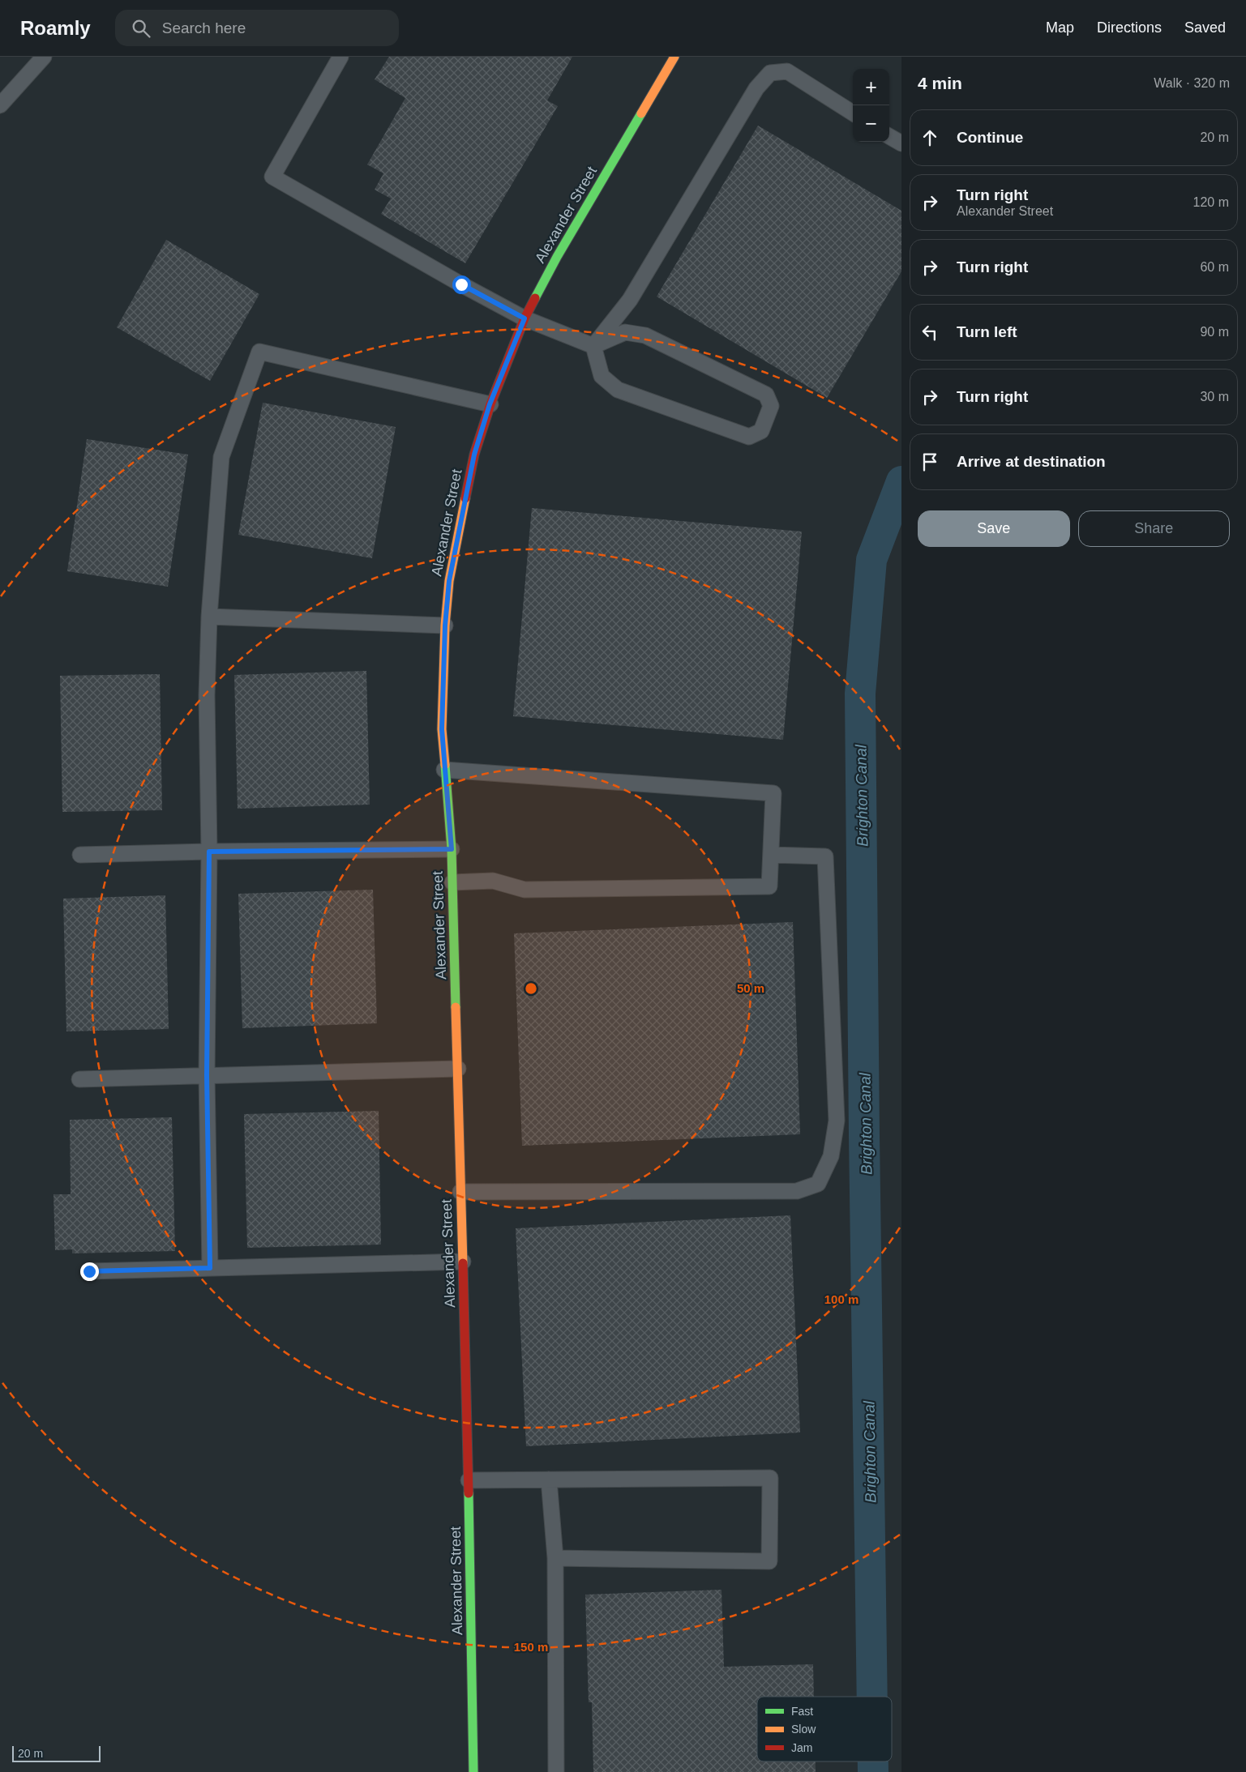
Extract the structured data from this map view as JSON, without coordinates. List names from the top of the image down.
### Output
{
  "streets": {
    "street": ["Alexander Street"]
  },
  "water": ["Brighton Canal"],
  "legend": ["Fast", "Slow", "Jam"],
  "scale_bar": "20 m",
  "page": {
    "header": "Roamly",
    "search": "Search here",
    "nav": ["Map", "Directions", "Saved"],
    "heading": ["4 min", "Walk · 320 m"],
    "map_buttons": ["+", "−"],
    "list": [
      ["Continue", "20 m"],
      ["Turn right", "Alexander Street", "120 m"],
      ["Turn right", "60 m"],
      ["Turn left", "90 m"],
      ["Turn right", "30 m"],
      "Arrive at destination"
    ],
    "buttons": ["Save", "Share"],
    "scale": "20 m"
  },
  "rings": ["50 m", "100 m", "150 m"]
}
